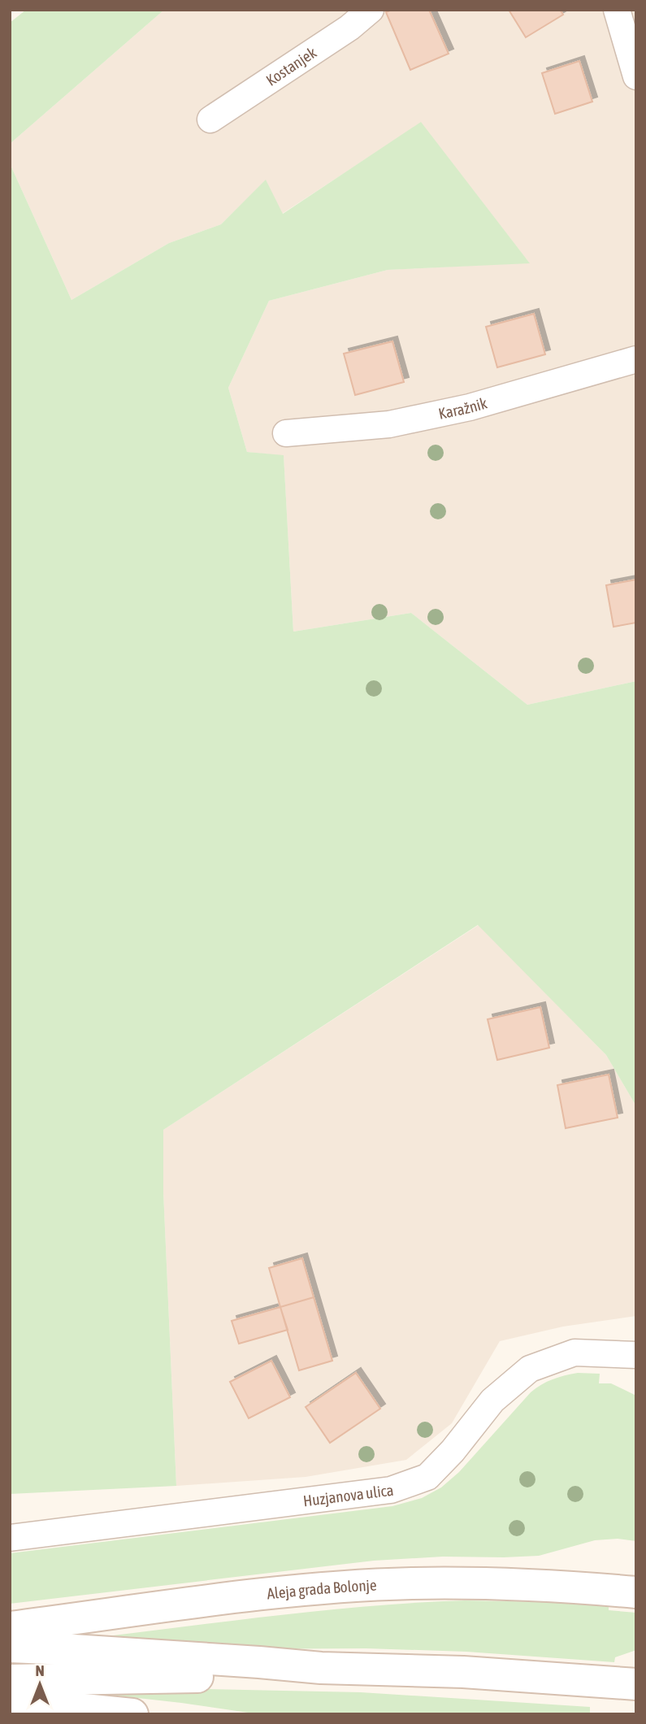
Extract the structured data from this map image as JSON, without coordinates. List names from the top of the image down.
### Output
{
  "streets": {
    "main road": ["Aleja grada Bolonje"],
    "street": ["Kostanjek", "Karažnik", "Huzjanova ulica"]
  },
  "north": "top"
}
